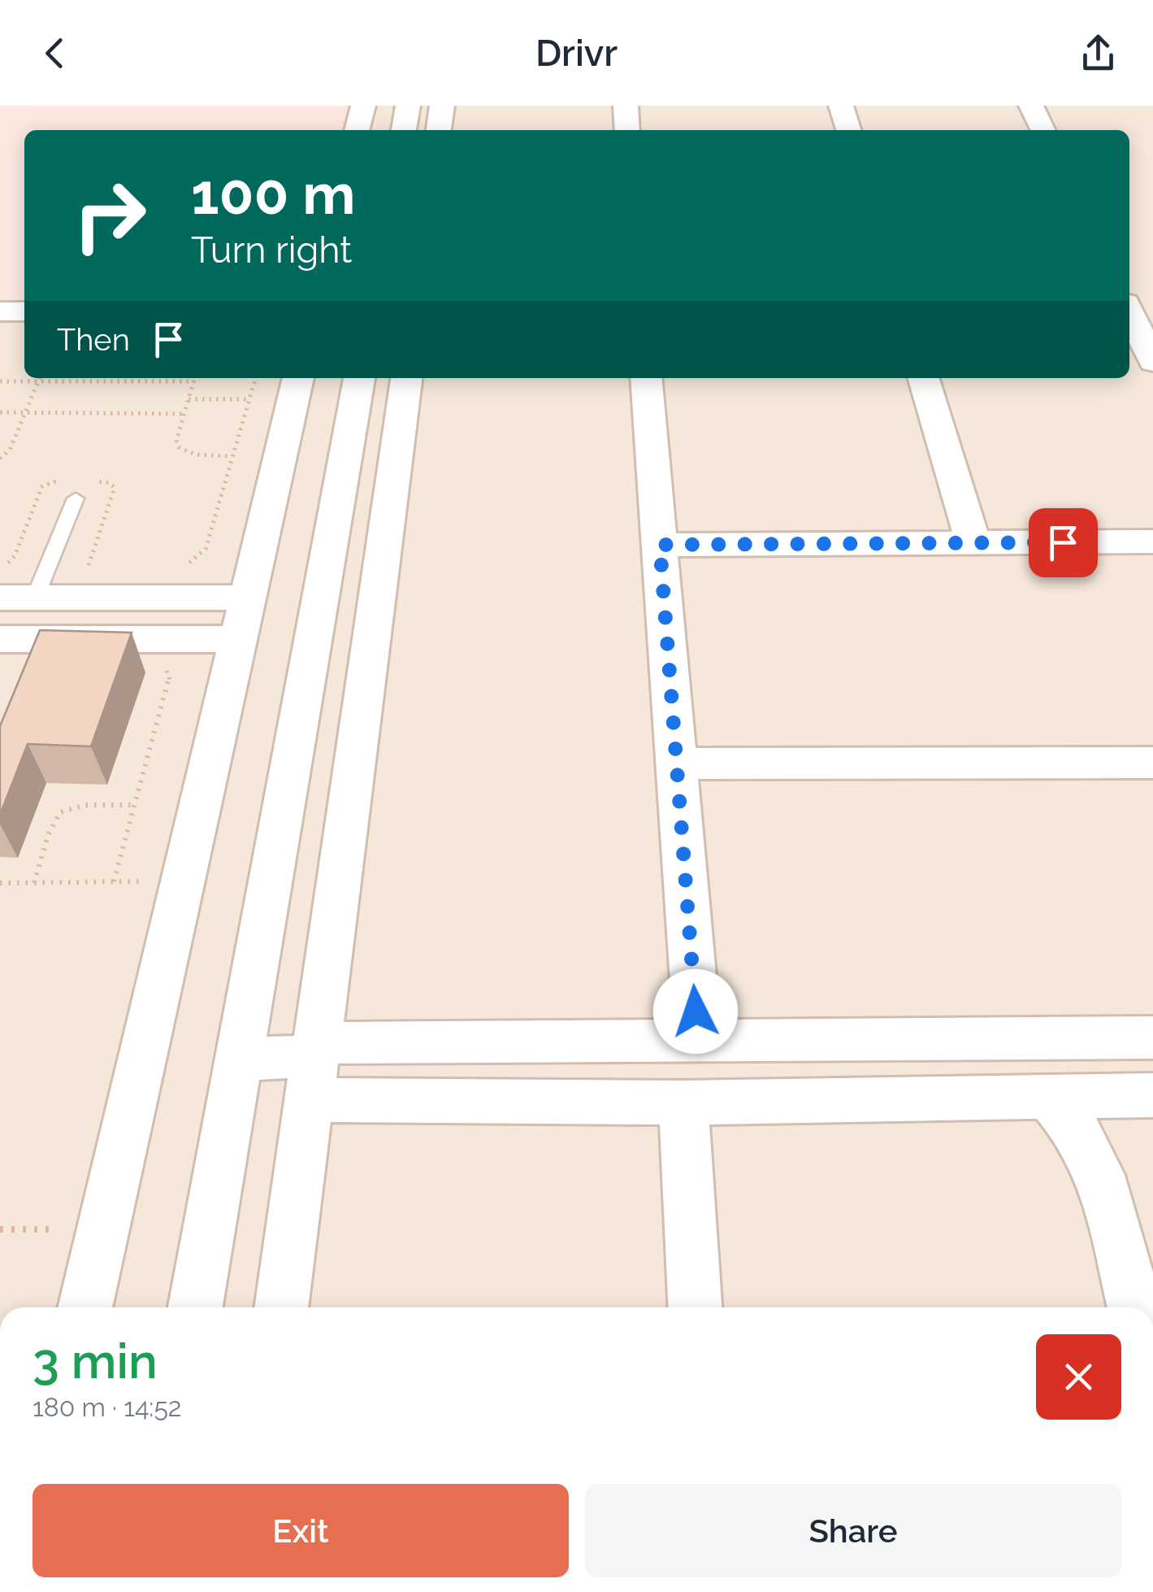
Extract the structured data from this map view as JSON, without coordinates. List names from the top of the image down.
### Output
{
  "page": {
    "header": "Drivr",
    "turn": ["100 m", "Turn right"],
    "then": "Then",
    "heading": ["3 min", "180 m · 14:52"],
    "buttons": ["Exit", "Share"]
  }
}
